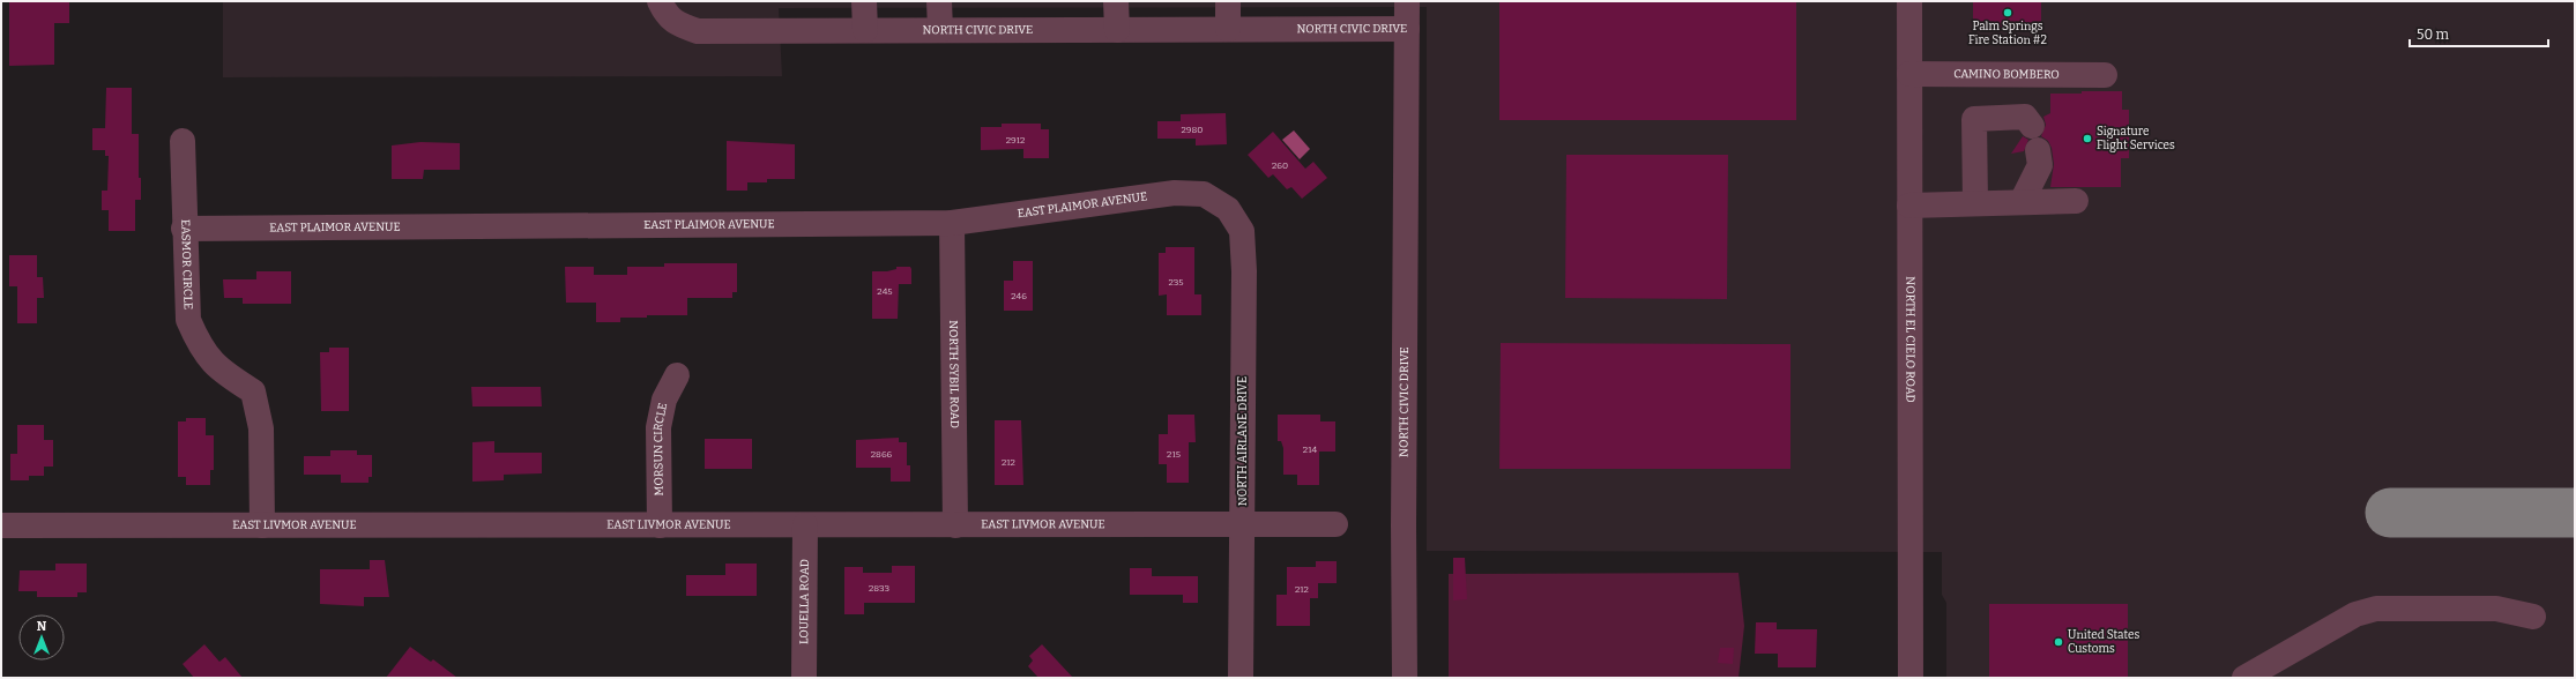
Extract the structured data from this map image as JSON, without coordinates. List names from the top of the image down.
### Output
{
  "streets": {
    "street": [
      "NORTH CIVIC DRIVE",
      "CAMINO BOMBERO",
      "EAST PLAIMOR AVENUE",
      "EASMOR CIRCLE",
      "NORTH EL CIELO ROAD",
      "NORTH SYBIL ROAD",
      "NORTH AIRLANE DRIVE",
      "MORSUN CIRCLE",
      "EAST LIVMOR AVENUE",
      "LOUELLA ROAD"
    ]
  },
  "crossings": [
    ["CAMINO BOMBERO", "NORTH EL CIELO ROAD"],
    ["EAST PLAIMOR AVENUE", "EASMOR CIRCLE"],
    ["EAST PLAIMOR AVENUE", "NORTH SYBIL ROAD"],
    ["EAST PLAIMOR AVENUE", "NORTH AIRLANE DRIVE"],
    ["EASMOR CIRCLE", "EAST LIVMOR AVENUE"],
    ["NORTH SYBIL ROAD", "EAST LIVMOR AVENUE"],
    ["NORTH AIRLANE DRIVE", "EAST LIVMOR AVENUE"],
    ["MORSUN CIRCLE", "EAST LIVMOR AVENUE"],
    ["EAST LIVMOR AVENUE", "LOUELLA ROAD"]
  ],
  "places": ["Palm Springs Fire Station #2", "Signature Flight Services", "United States Customs"],
  "house_numbers": [
    "2980",
    "2912",
    "260",
    "235",
    "245",
    "246",
    "214",
    "2866",
    "215",
    "212",
    "2833",
    "212"
  ],
  "scale_bar": "50 m",
  "north": "top"
}
